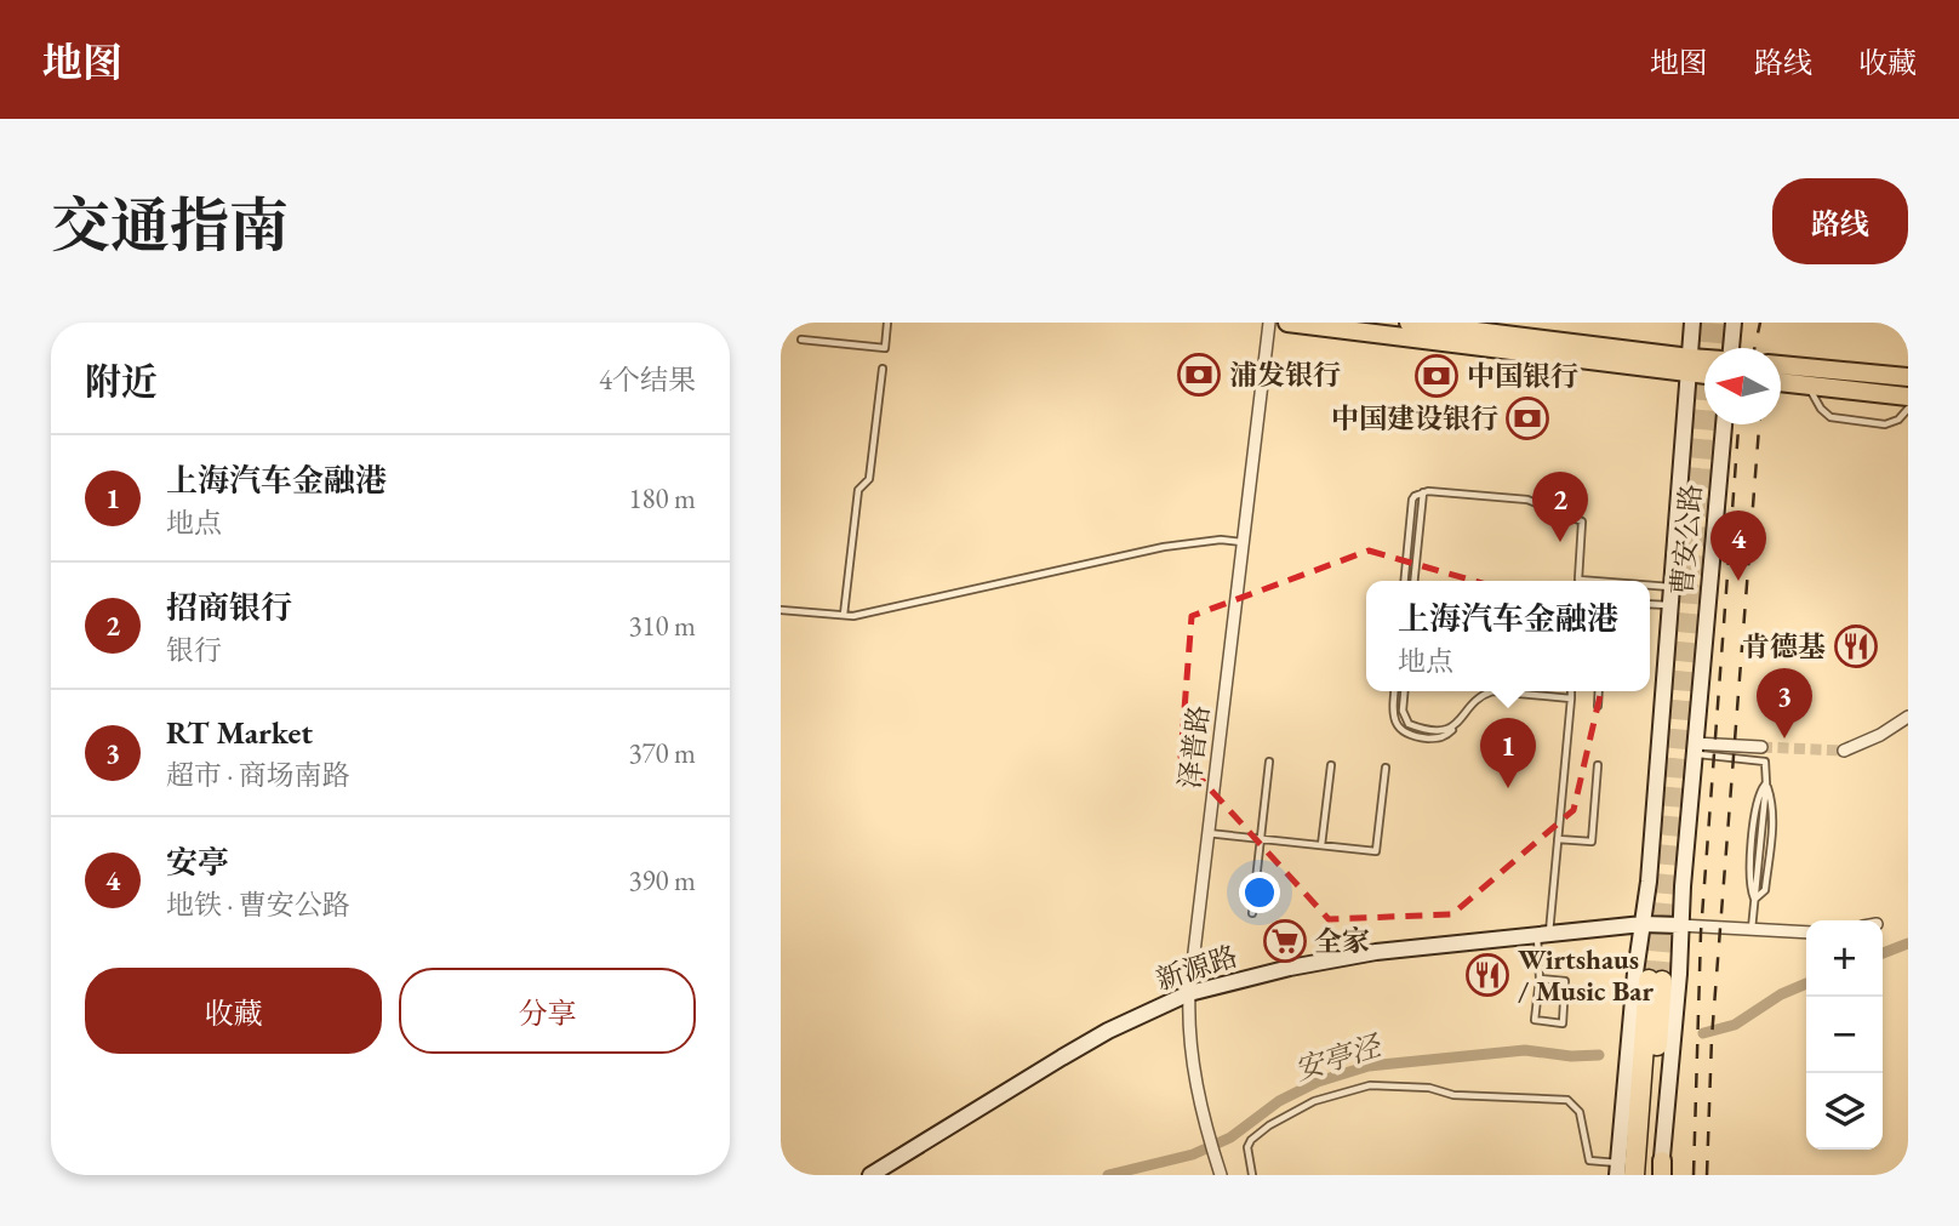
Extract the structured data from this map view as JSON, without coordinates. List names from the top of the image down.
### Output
{
  "streets": {
    "main road": ["曹安公路", "新源路"],
    "street": ["泽普路"]
  },
  "crossings": [
    ["曹安公路", "新源路"],
    ["泽普路", "新源路"]
  ],
  "water": ["安亭泾"],
  "places": {
    "bank": ["浦发银行", "中国银行", "中国建设银行"],
    "restaurant": ["肯德基", "Wirtshaus / Music Bar"],
    "supermarket": ["全家"]
  },
  "north": "left",
  "page": {
    "header": "地图",
    "nav": ["地图", "路线", "收藏"],
    "title": "交通指南",
    "buttons": [
      "路线",
      ["收藏", "分享"]
    ],
    "heading": ["附近", "4个结果"],
    "list": [
      {
        "mark": "1",
        "name": "上海汽车金融港",
        "note": "地点",
        "value": "180 m"
      },
      {
        "mark": "2",
        "name": "招商银行",
        "note": "银行",
        "value": "310 m"
      },
      {
        "mark": "3",
        "name": "RT Market",
        "note": "超市 · 商场南路",
        "value": "370 m"
      },
      {
        "mark": "4",
        "name": "安亭",
        "note": "地铁 · 曹安公路",
        "value": "390 m"
      }
    ],
    "pins": [
      "2",
      "4",
      "3",
      "1"
    ],
    "popup": ["上海汽车金融港", "地点"],
    "map_buttons": ["+", "−"]
  }
}
